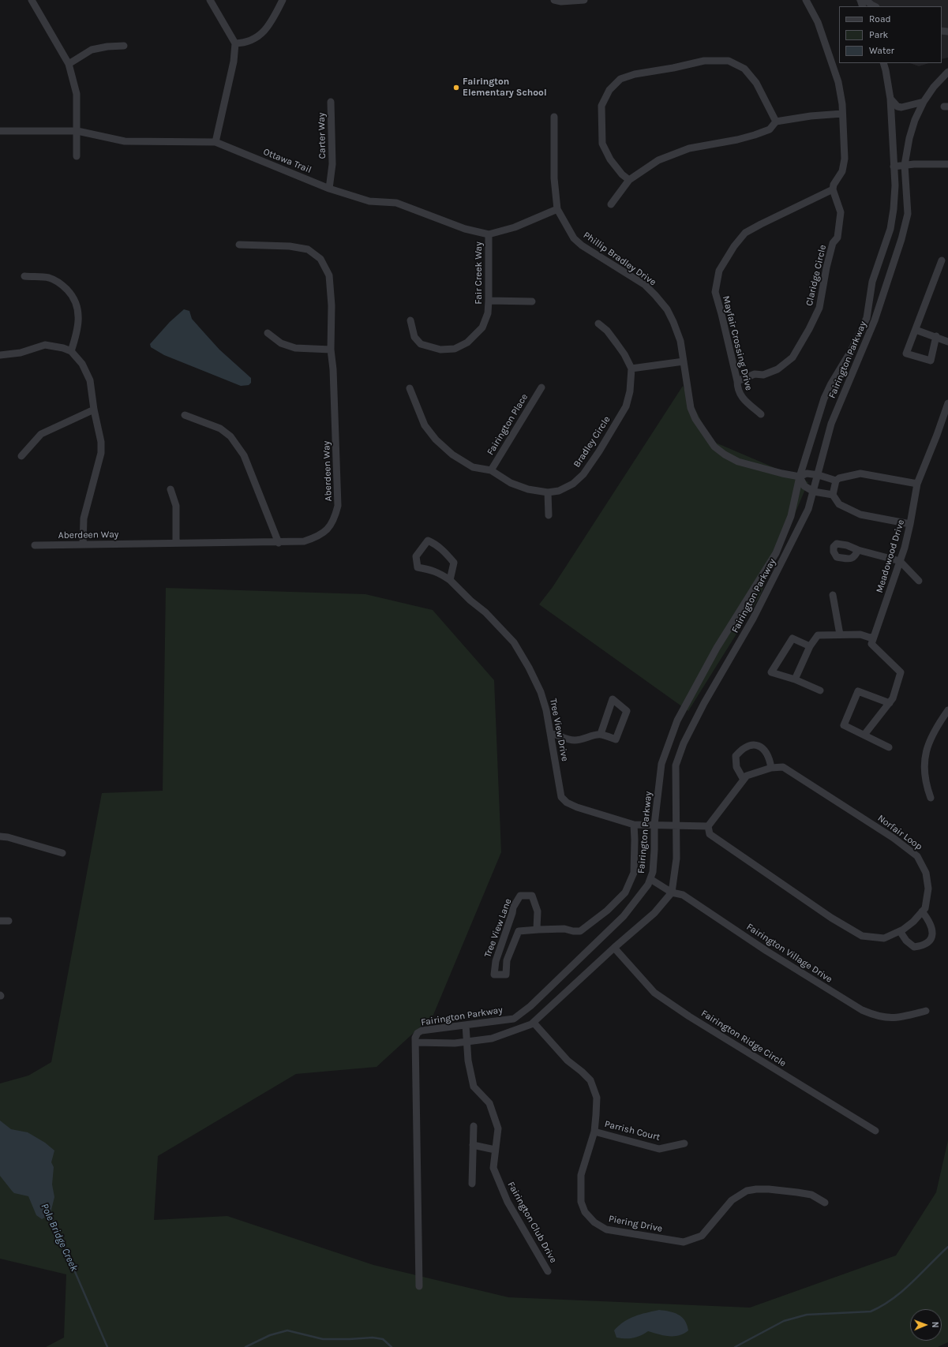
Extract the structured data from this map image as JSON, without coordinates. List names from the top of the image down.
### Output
{
  "streets": {
    "street": [
      "Carter Way",
      "Ottawa Trail",
      "Phillip Bradley Drive",
      "Fair Creek Way",
      "Claridge Circle",
      "Mayfair Crossing Drive",
      "Fairington Parkway",
      "Fairington Place",
      "Bradley Circle",
      "Aberdeen Way",
      "Meadowood Drive",
      "Tree View Drive",
      "Norfair Loop",
      "Tree View Lane",
      "Fairington Village Drive",
      "Fairington Ridge Circle",
      "Parrish Court",
      "Fairington Club Drive",
      "Piering Drive"
    ]
  },
  "crossings": [
    ["Carter Way", "Ottawa Trail"],
    ["Ottawa Trail", "Phillip Bradley Drive"],
    ["Ottawa Trail", "Fair Creek Way"],
    ["Phillip Bradley Drive", "Fairington Parkway"],
    ["Claridge Circle", "Mayfair Crossing Drive"],
    ["Fairington Parkway", "Tree View Drive"],
    ["Fairington Parkway", "Fairington Village Drive"],
    ["Fairington Parkway", "Fairington Ridge Circle"],
    ["Fairington Parkway", "Fairington Club Drive"],
    ["Fairington Parkway", "Piering Drive"],
    ["Fairington Place", "Bradley Circle"],
    ["Tree View Drive", "Tree View Lane"],
    ["Parrish Court", "Piering Drive"]
  ],
  "water": ["Pole Bridge Creek"],
  "places": ["Fairington Elementary School"],
  "legend": ["Road", "Park", "Water"],
  "north": "right"
}
